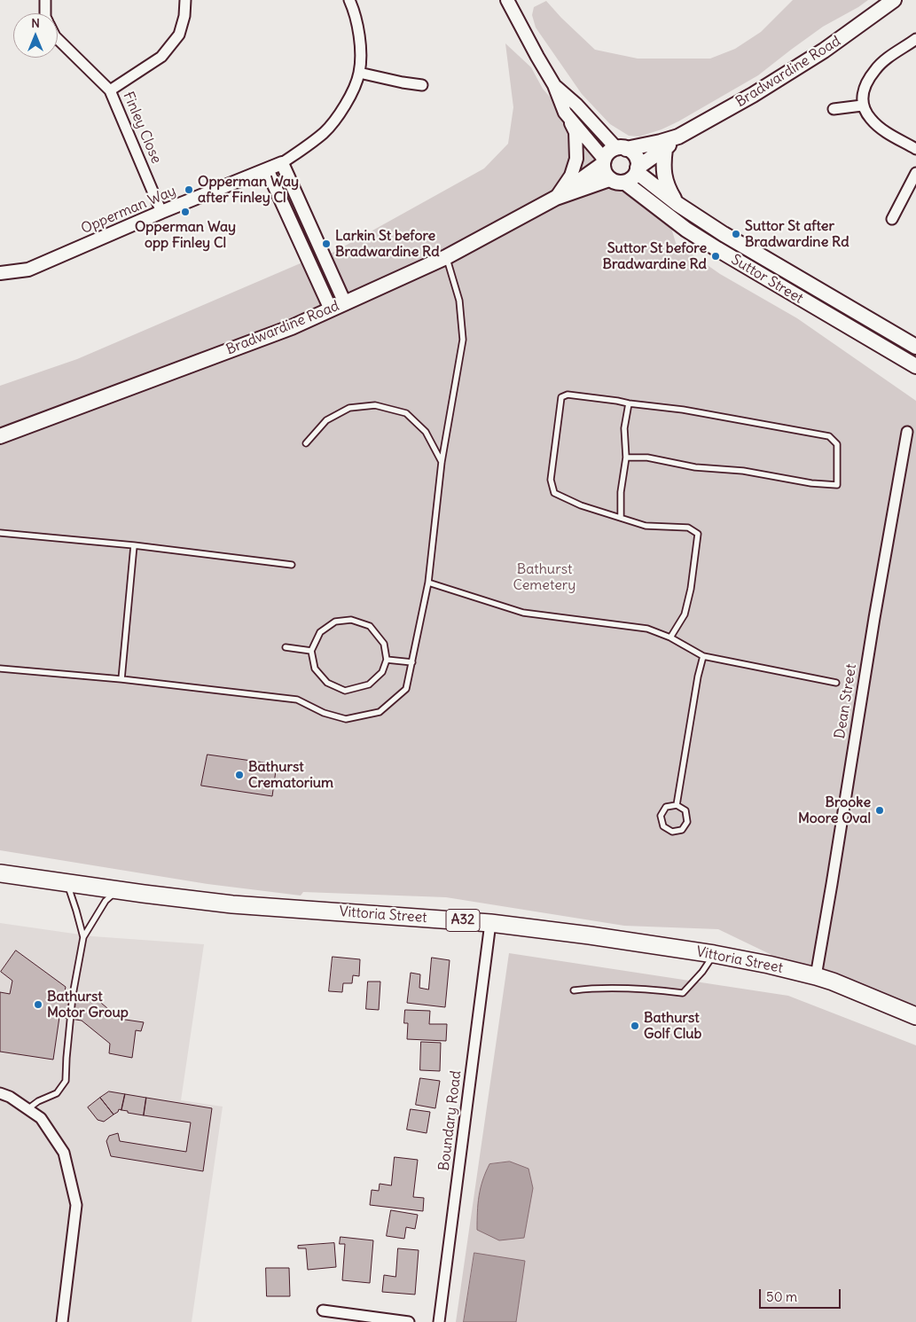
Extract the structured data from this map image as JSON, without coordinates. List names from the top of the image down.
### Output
{
  "streets": {
    "highway": ["Vittoria Street", "A32"],
    "main road": ["Bradwardine Road", "Suttor Street"],
    "street": [
      "Finley Close",
      "Opperman Way",
      "Dean Street",
      "Boundary Road"
    ]
  },
  "crossings": [
    ["Bradwardine Road", "Suttor Street"],
    ["Finley Close", "Opperman Way"],
    ["Dean Street", "Vittoria Street"],
    ["Vittoria Street", "Boundary Road"]
  ],
  "parks": ["Bathurst Cemetery"],
  "places": [
    "Opperman Way after Finley Cl",
    "Opperman Way opp Finley Cl",
    "Suttor St after Bradwardine Rd",
    "Larkin St before Bradwardine Rd",
    "Suttor St before Bradwardine Rd",
    "Bathurst Crematorium",
    "Brooke Moore Oval",
    "Bathurst Motor Group",
    "Bathurst Golf Club"
  ],
  "scale_bar": "50 m",
  "north": "top"
}
